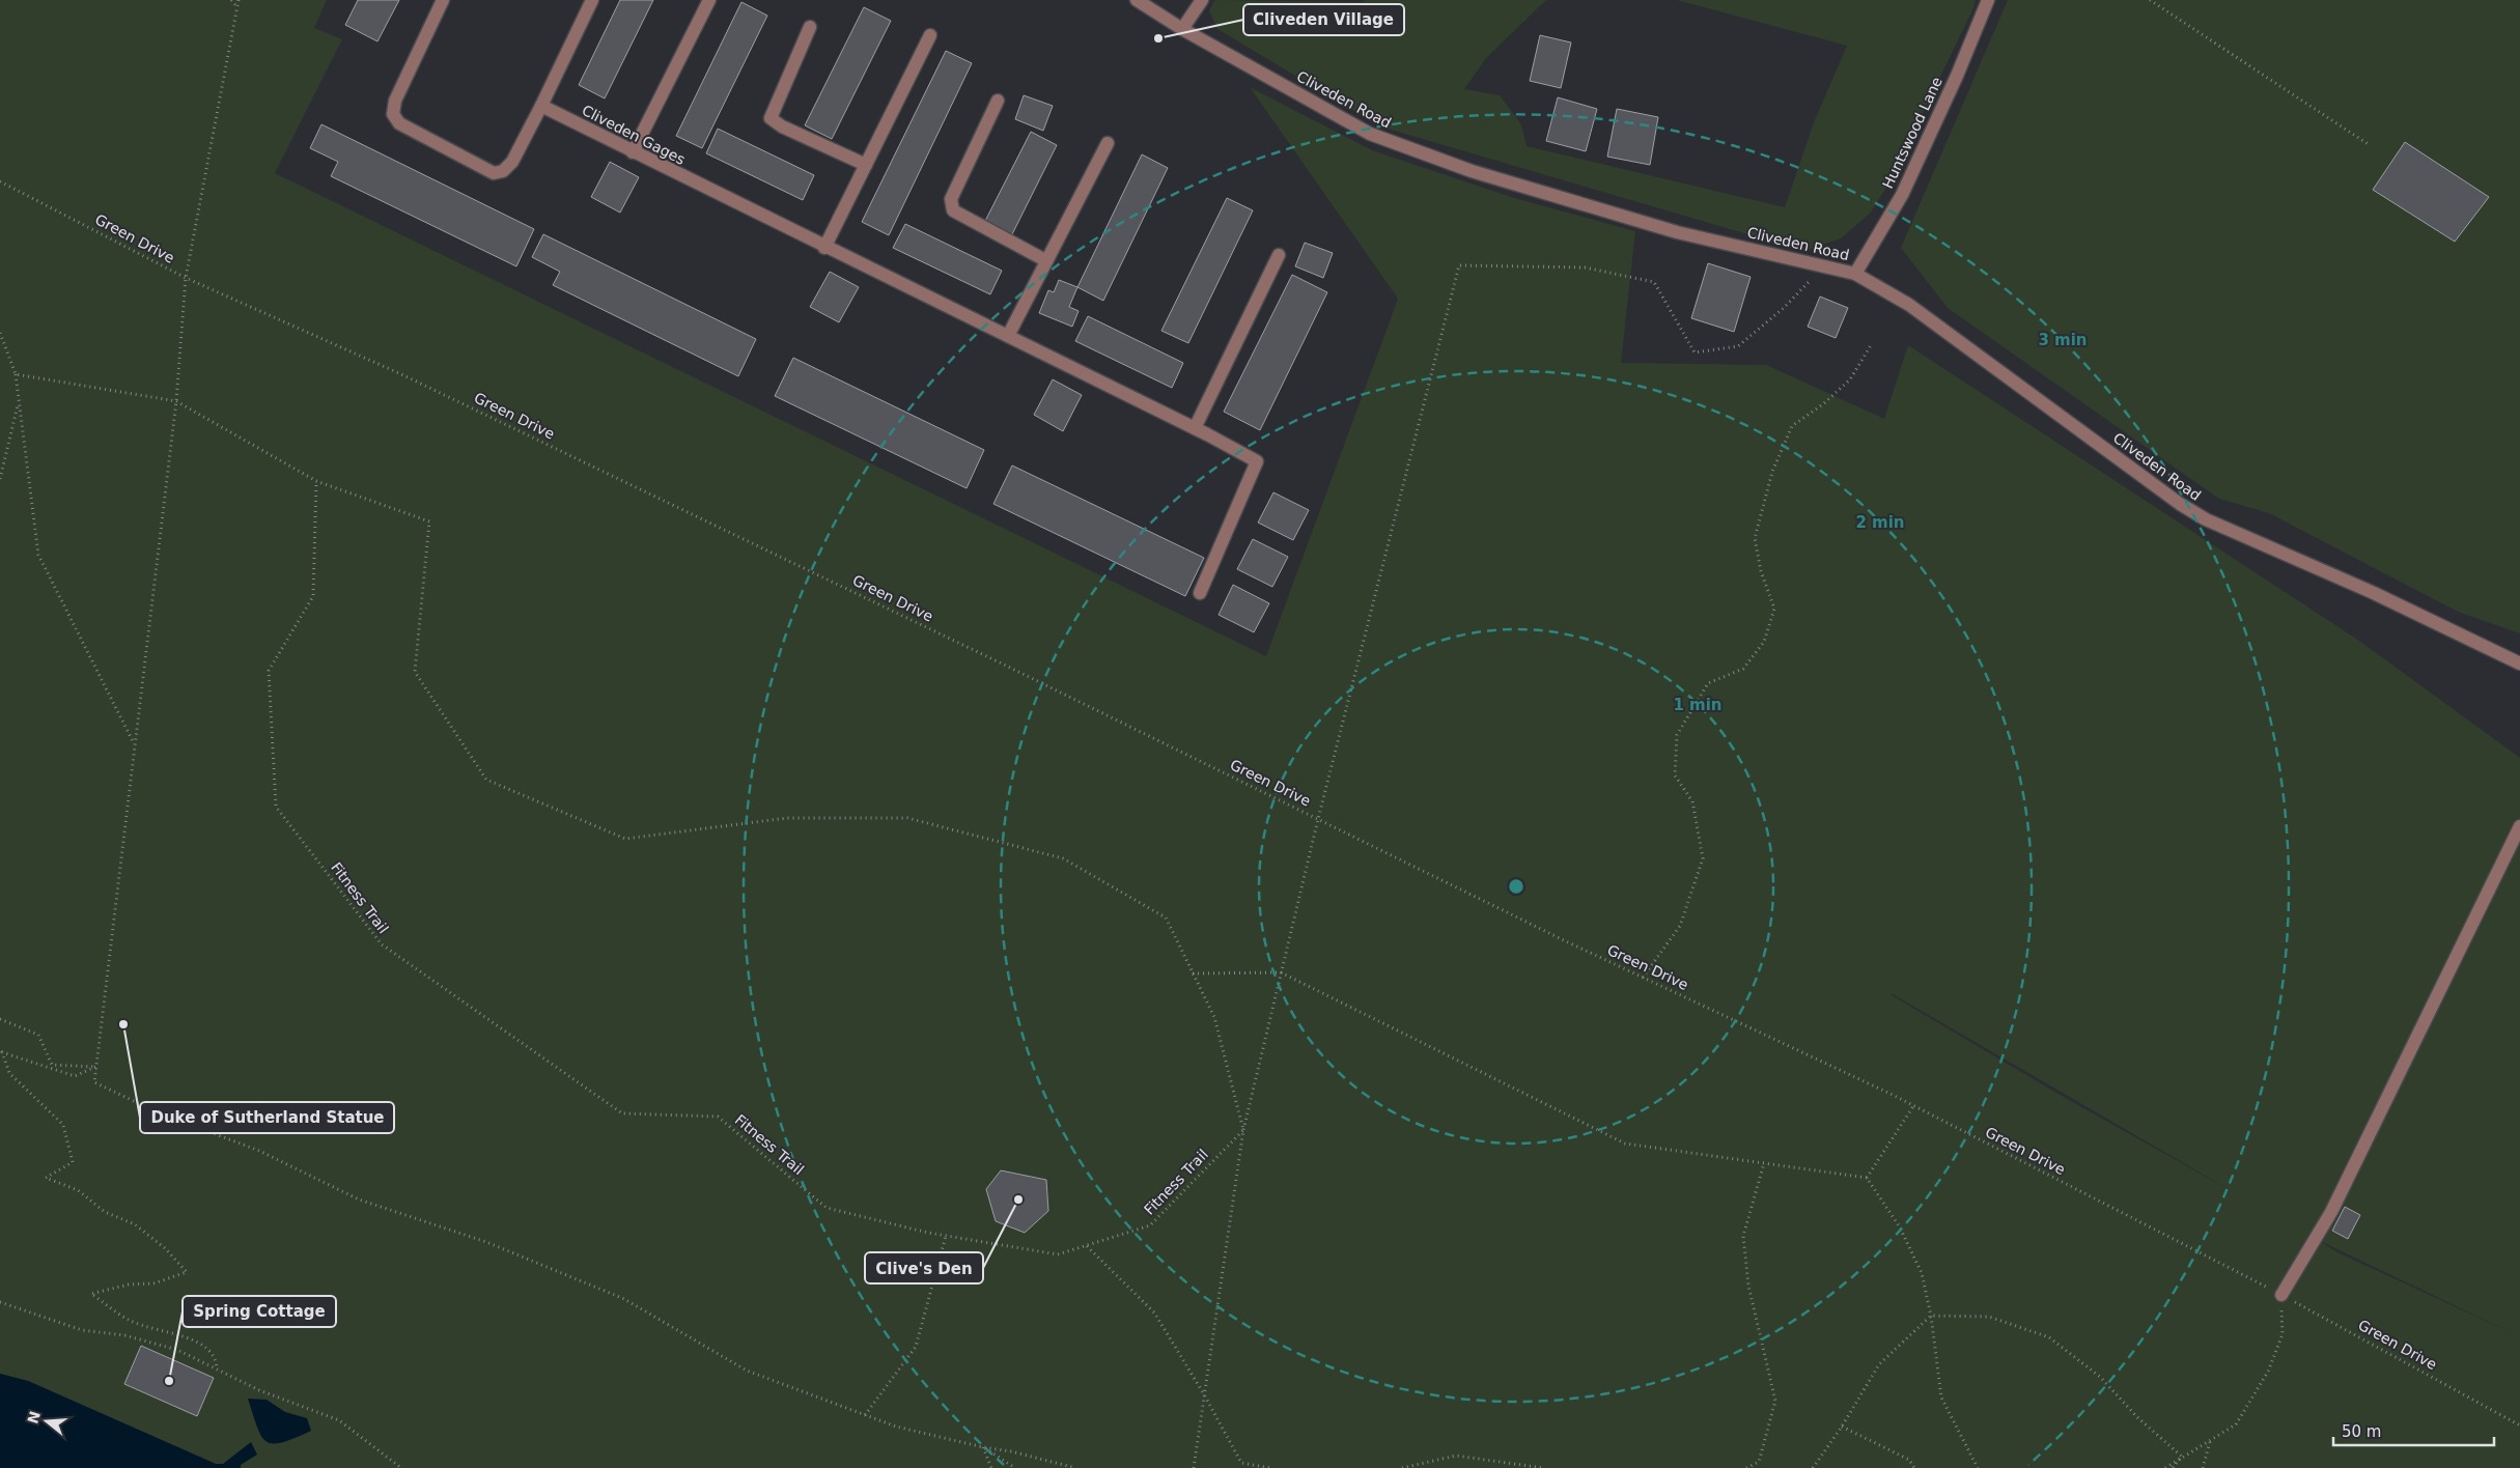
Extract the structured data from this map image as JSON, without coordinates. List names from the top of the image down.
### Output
{
  "streets": {
    "street": ["Cliveden Road", "Huntswood Lane", "Cliveden Gages"],
    "path": ["Green Drive", "Fitness Trail"]
  },
  "crossings": [
    ["Cliveden Road", "Huntswood Lane"]
  ],
  "places": [
    "Cliveden Village",
    "Duke of Sutherland Statue",
    "Clive's Den",
    "Spring Cottage"
  ],
  "scale_bar": "50 m",
  "north": "left",
  "rings": ["3 min", "2 min", "1 min"]
}
